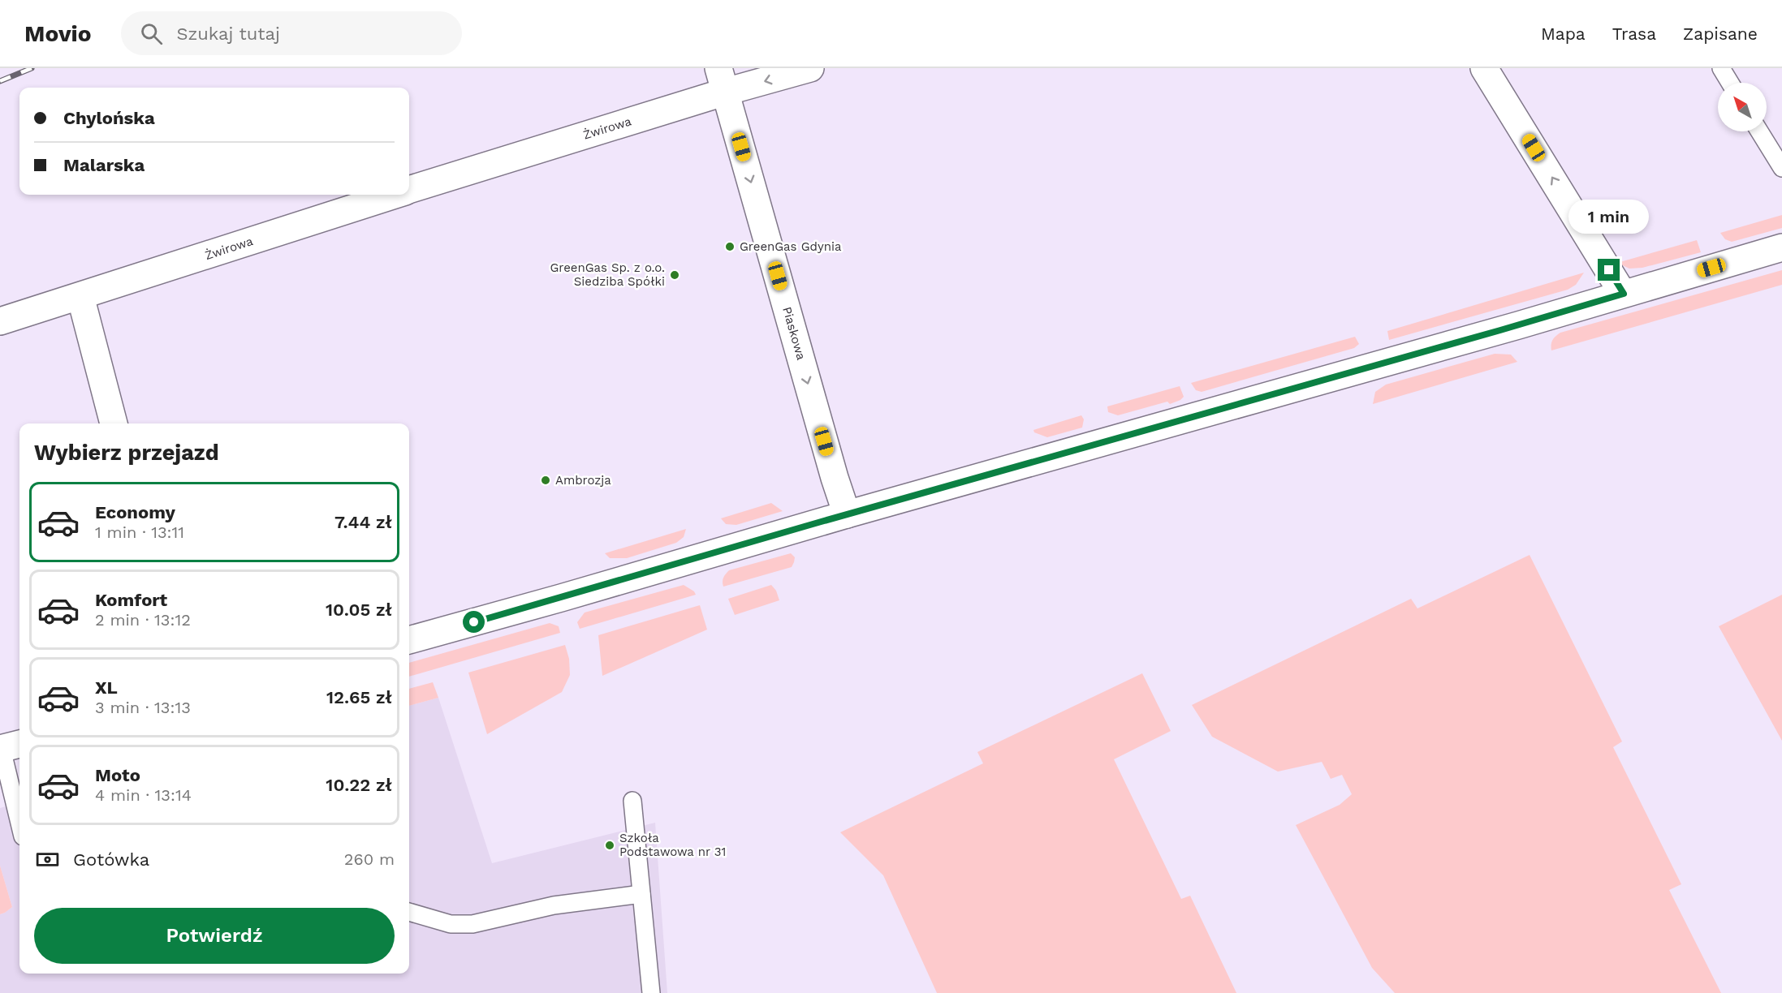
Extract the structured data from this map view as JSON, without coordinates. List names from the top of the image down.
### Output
{
  "streets": {
    "street": ["Żwirowa", "Piaskowa"]
  },
  "crossings": [
    ["Żwirowa", "Piaskowa"]
  ],
  "one_way": ["Piaskowa"],
  "places": [
    "GreenGas Gdynia",
    "GreenGas Sp. z o.o. Siedziba Spółki",
    "Ambrozja",
    "Szkoła Podstawowa nr 31"
  ],
  "north": "top left",
  "page": {
    "header": "Movio",
    "search": "Szukaj tutaj",
    "nav": ["Mapa", "Trasa", "Zapisane"],
    "banner": ["Chylońska", "Malarska"],
    "bubble": "1 min",
    "heading": "Wybierz przejazd",
    "list": [
      {
        "name": "Economy",
        "note": "1 min · 13:11",
        "value": "7.44 zł"
      },
      {
        "name": "Komfort",
        "note": "2 min · 13:12",
        "value": "10.05 zł"
      },
      {
        "name": "XL",
        "note": "3 min · 13:13",
        "value": "12.65 zł"
      },
      {
        "name": "Moto",
        "note": "4 min · 13:14",
        "value": "10.22 zł"
      }
    ],
    "pay": ["Gotówka", "260 m"],
    "buttons": "Potwierdź"
  }
}
